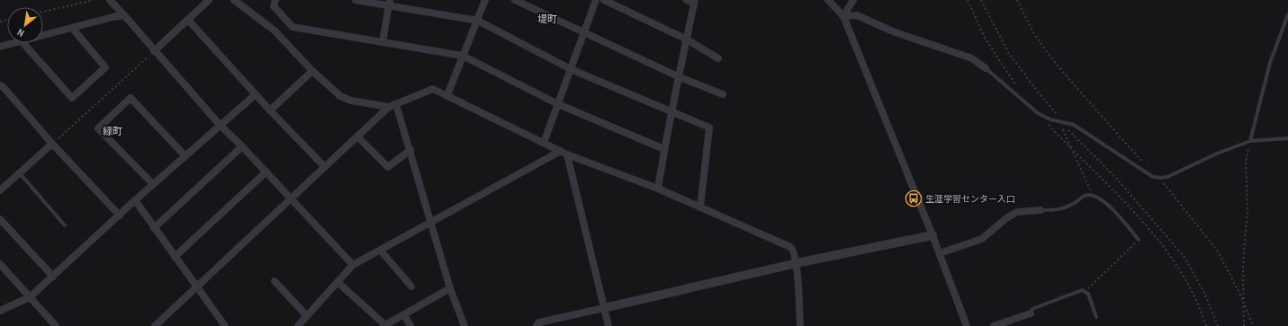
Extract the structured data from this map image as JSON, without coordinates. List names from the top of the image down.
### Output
{
  "districts": ["堤町", "緑町"],
  "places": {
    "bus stop": ["生涯学習センター入口"]
  },
  "north": "bottom left"
}
